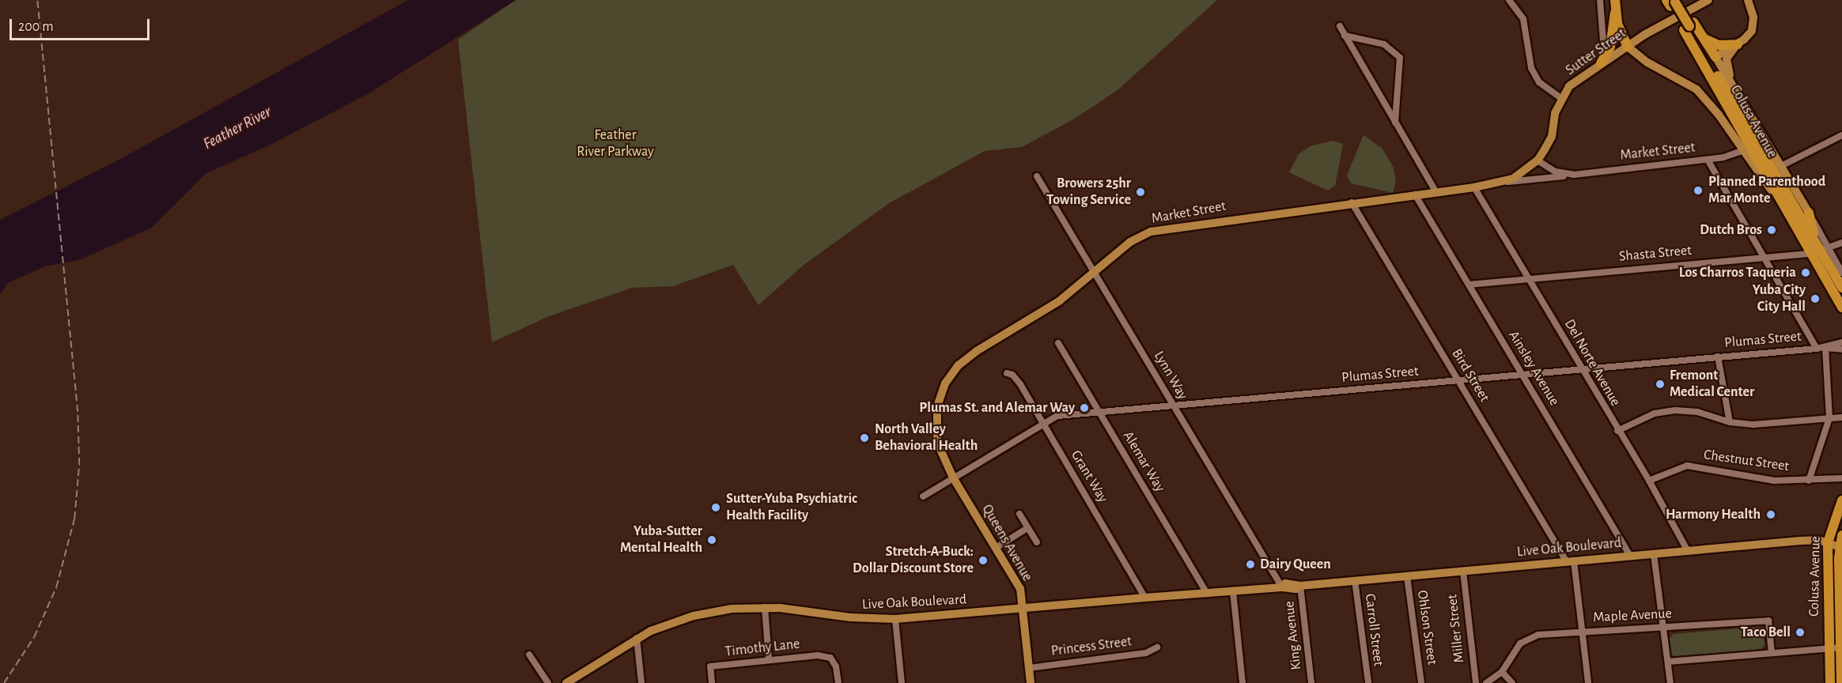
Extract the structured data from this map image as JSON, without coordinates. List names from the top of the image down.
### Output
{
  "streets": {
    "highway": ["Colusa Avenue"],
    "main road": [
      "Sutter Street",
      "Market Street",
      "Queens Avenue",
      "Live Oak Boulevard"
    ],
    "street": [
      "Shasta Street",
      "Plumas Street",
      "Del Norte Avenue",
      "Ainsley Avenue",
      "Lynn Way",
      "Bird Street",
      "Chestnut Street",
      "Alemar Way",
      "Grant Way",
      "Maple Avenue",
      "Ohlson Street",
      "Miller Street",
      "Carroll Street",
      "King Avenue",
      "Princess Street",
      "Timothy Lane"
    ]
  },
  "crossings": [
    ["Sutter Street", "Market Street"],
    ["Colusa Avenue", "Shasta Street"],
    ["Colusa Avenue", "Live Oak Boulevard"],
    ["Market Street", "Plumas Street"],
    ["Market Street", "Del Norte Avenue"],
    ["Market Street", "Ainsley Avenue"],
    ["Market Street", "Lynn Way"],
    ["Market Street", "Bird Street"],
    ["Market Street", "Queens Avenue"],
    ["Shasta Street", "Del Norte Avenue"],
    ["Shasta Street", "Ainsley Avenue"],
    ["Plumas Street", "Del Norte Avenue"],
    ["Plumas Street", "Ainsley Avenue"],
    ["Plumas Street", "Lynn Way"],
    ["Plumas Street", "Bird Street"],
    ["Plumas Street", "Alemar Way"],
    ["Plumas Street", "Grant Way"],
    ["Plumas Street", "Queens Avenue"],
    ["Del Norte Avenue", "Chestnut Street"],
    ["Del Norte Avenue", "Live Oak Boulevard"],
    ["Ainsley Avenue", "Live Oak Boulevard"],
    ["Lynn Way", "Live Oak Boulevard"],
    ["Bird Street", "Live Oak Boulevard"],
    ["Bird Street", "Maple Avenue"],
    ["Alemar Way", "Live Oak Boulevard"],
    ["Grant Way", "Live Oak Boulevard"],
    ["Queens Avenue", "Live Oak Boulevard"],
    ["Queens Avenue", "Princess Street"],
    ["Live Oak Boulevard", "Ohlson Street"],
    ["Live Oak Boulevard", "Miller Street"],
    ["Live Oak Boulevard", "Carroll Street"],
    ["Live Oak Boulevard", "King Avenue"]
  ],
  "water": ["Feather River"],
  "parks": ["Feather River Parkway"],
  "places": [
    "Planned Parenthood Mar Monte",
    "Browers 25hr Towing Service",
    "Dutch Bros",
    "Los Charros Taqueria",
    "Yuba City City Hall",
    "Fremont Medical Center",
    "Plumas St. and Alemar Way",
    "North Valley Behavioral Health",
    "Sutter-Yuba Psychiatric Health Facility",
    "Harmony Health",
    "Yuba-Sutter Mental Health",
    "Stretch-A-Buck: Dollar Discount Store",
    "Dairy Queen",
    "Taco Bell"
  ],
  "scale_bar": "200 m"
}
